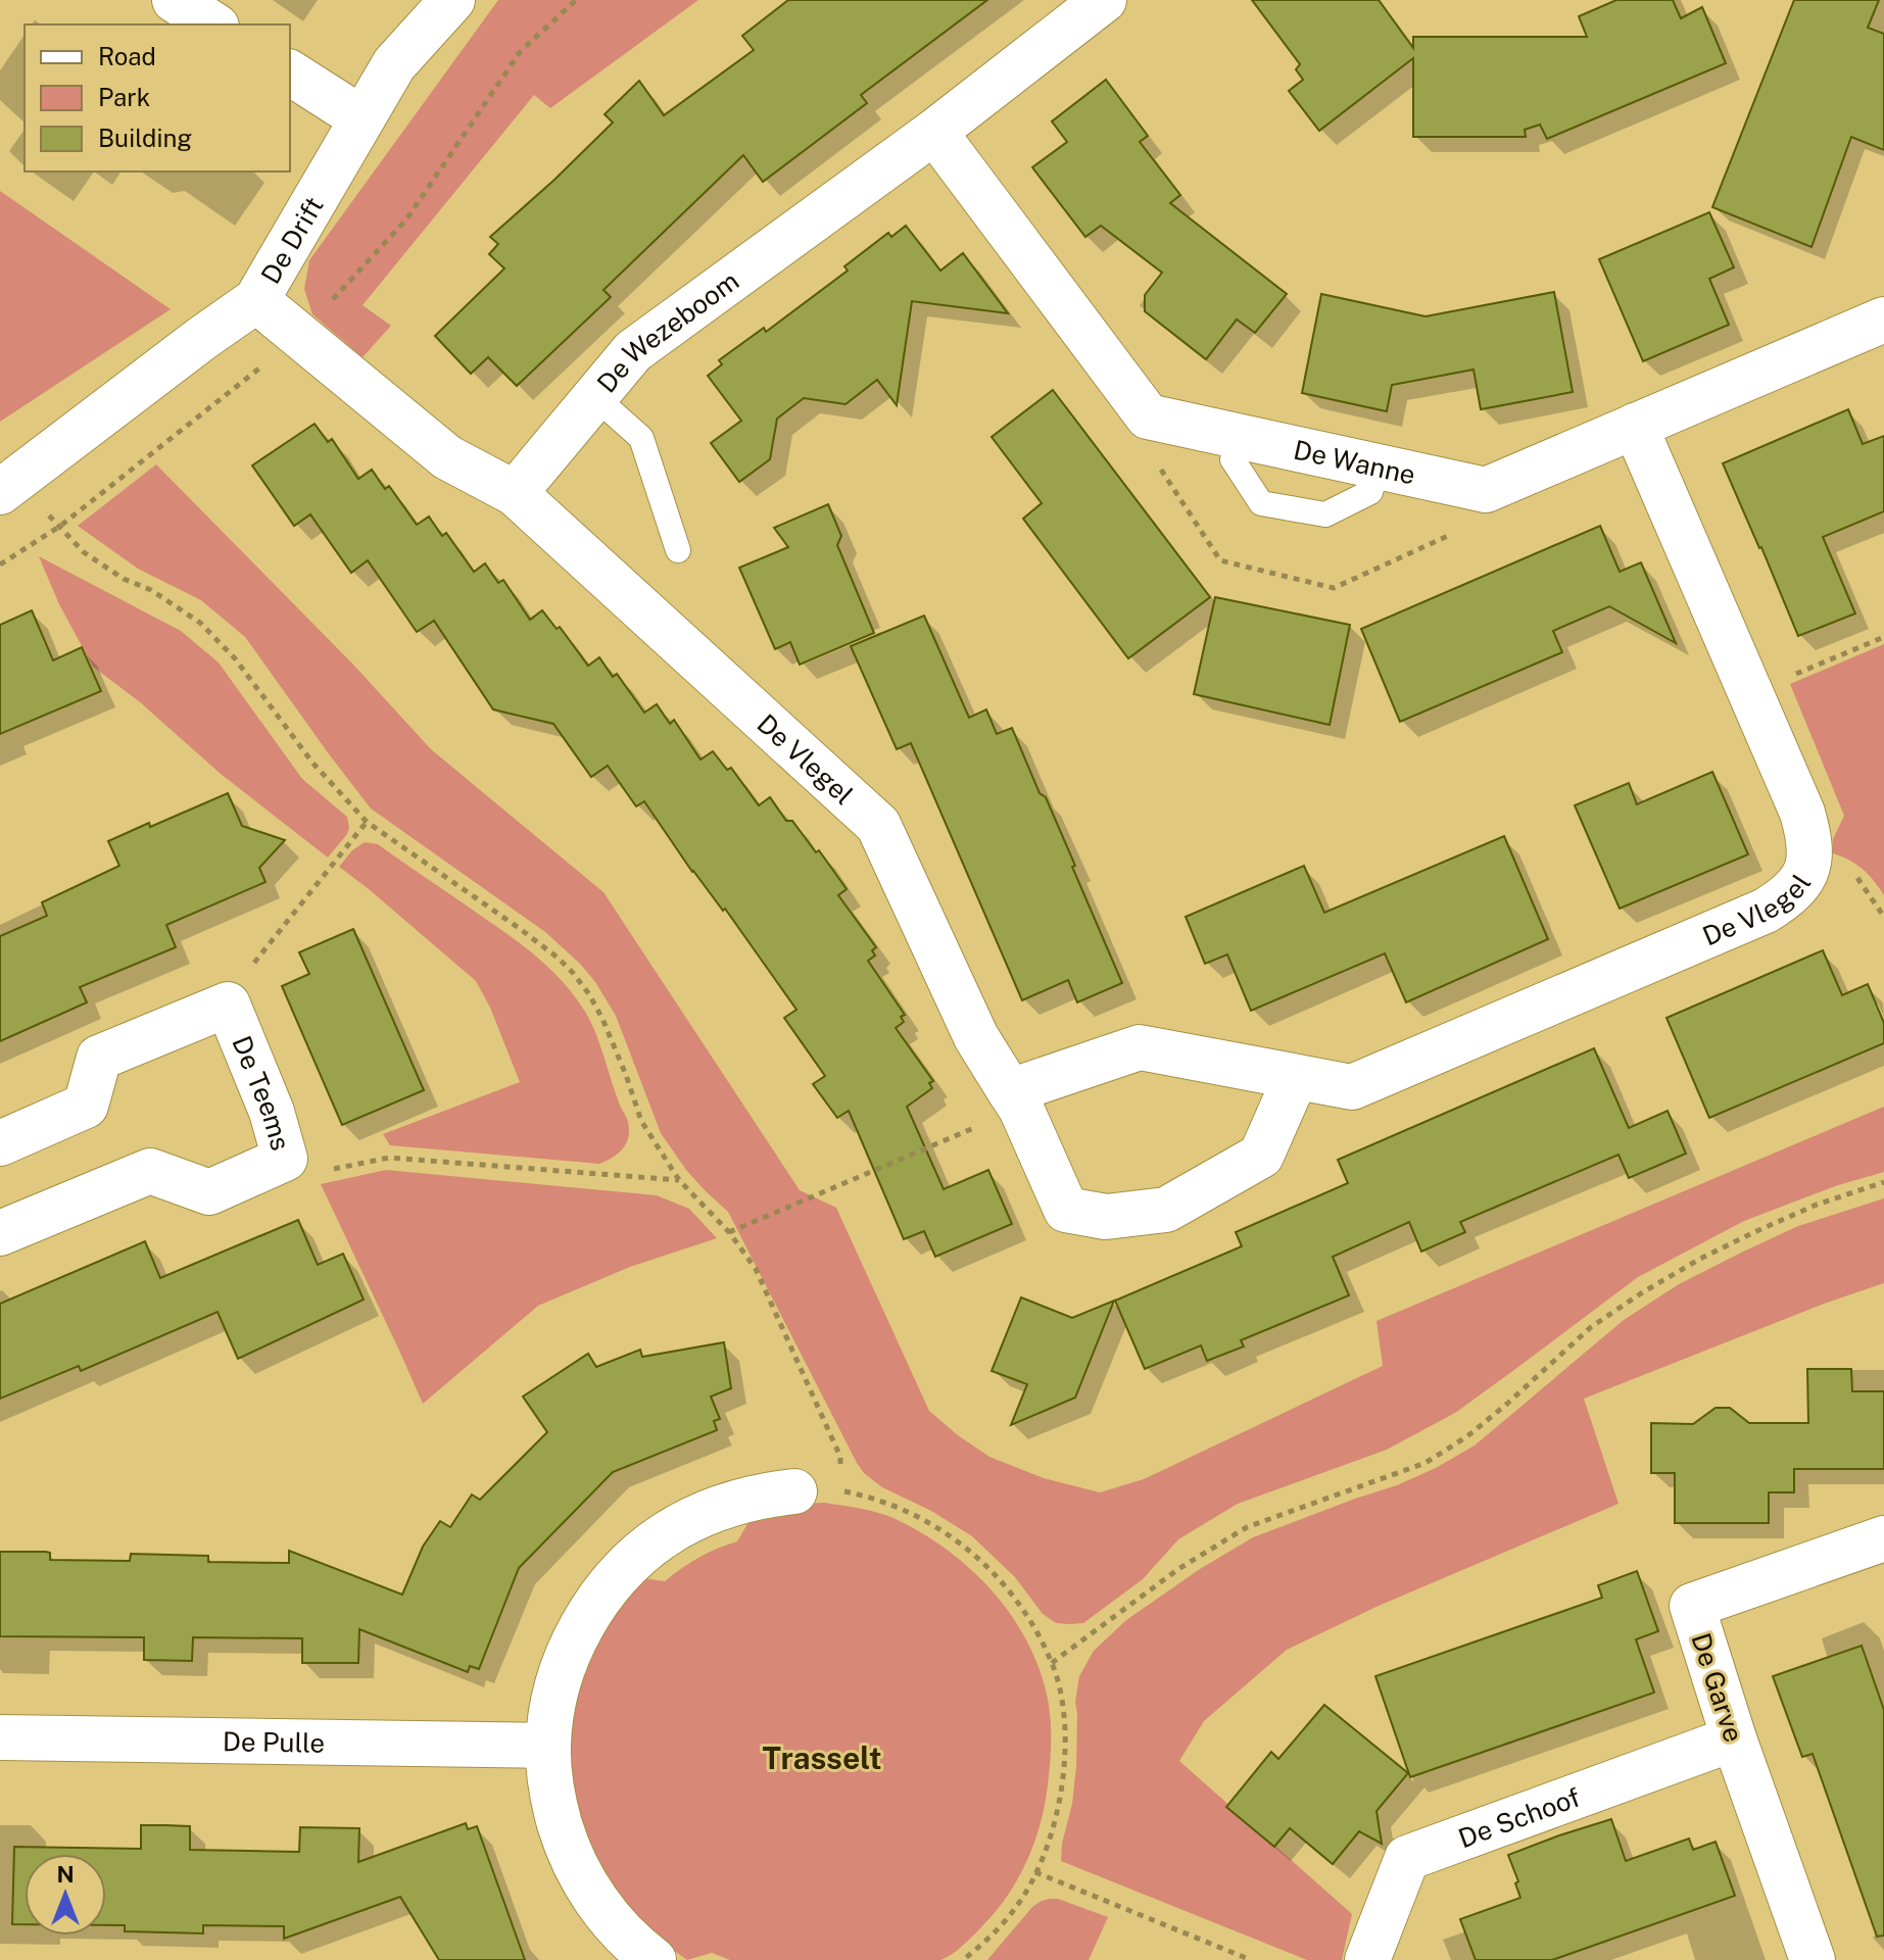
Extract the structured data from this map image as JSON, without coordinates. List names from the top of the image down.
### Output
{
  "streets": {
    "street": [
      "De Drift",
      "De Wezeboom",
      "De Wanne",
      "De Vlegel",
      "De Teems",
      "De Garve",
      "De Pulle",
      "De Schoof"
    ]
  },
  "crossings": [
    ["De Wezeboom", "De Wanne"],
    ["De Wezeboom", "De Vlegel"],
    ["De Wanne", "De Vlegel"],
    ["De Garve", "De Schoof"]
  ],
  "districts": ["Trasselt"],
  "legend": ["Road", "Park", "Building"],
  "north": "top"
}
